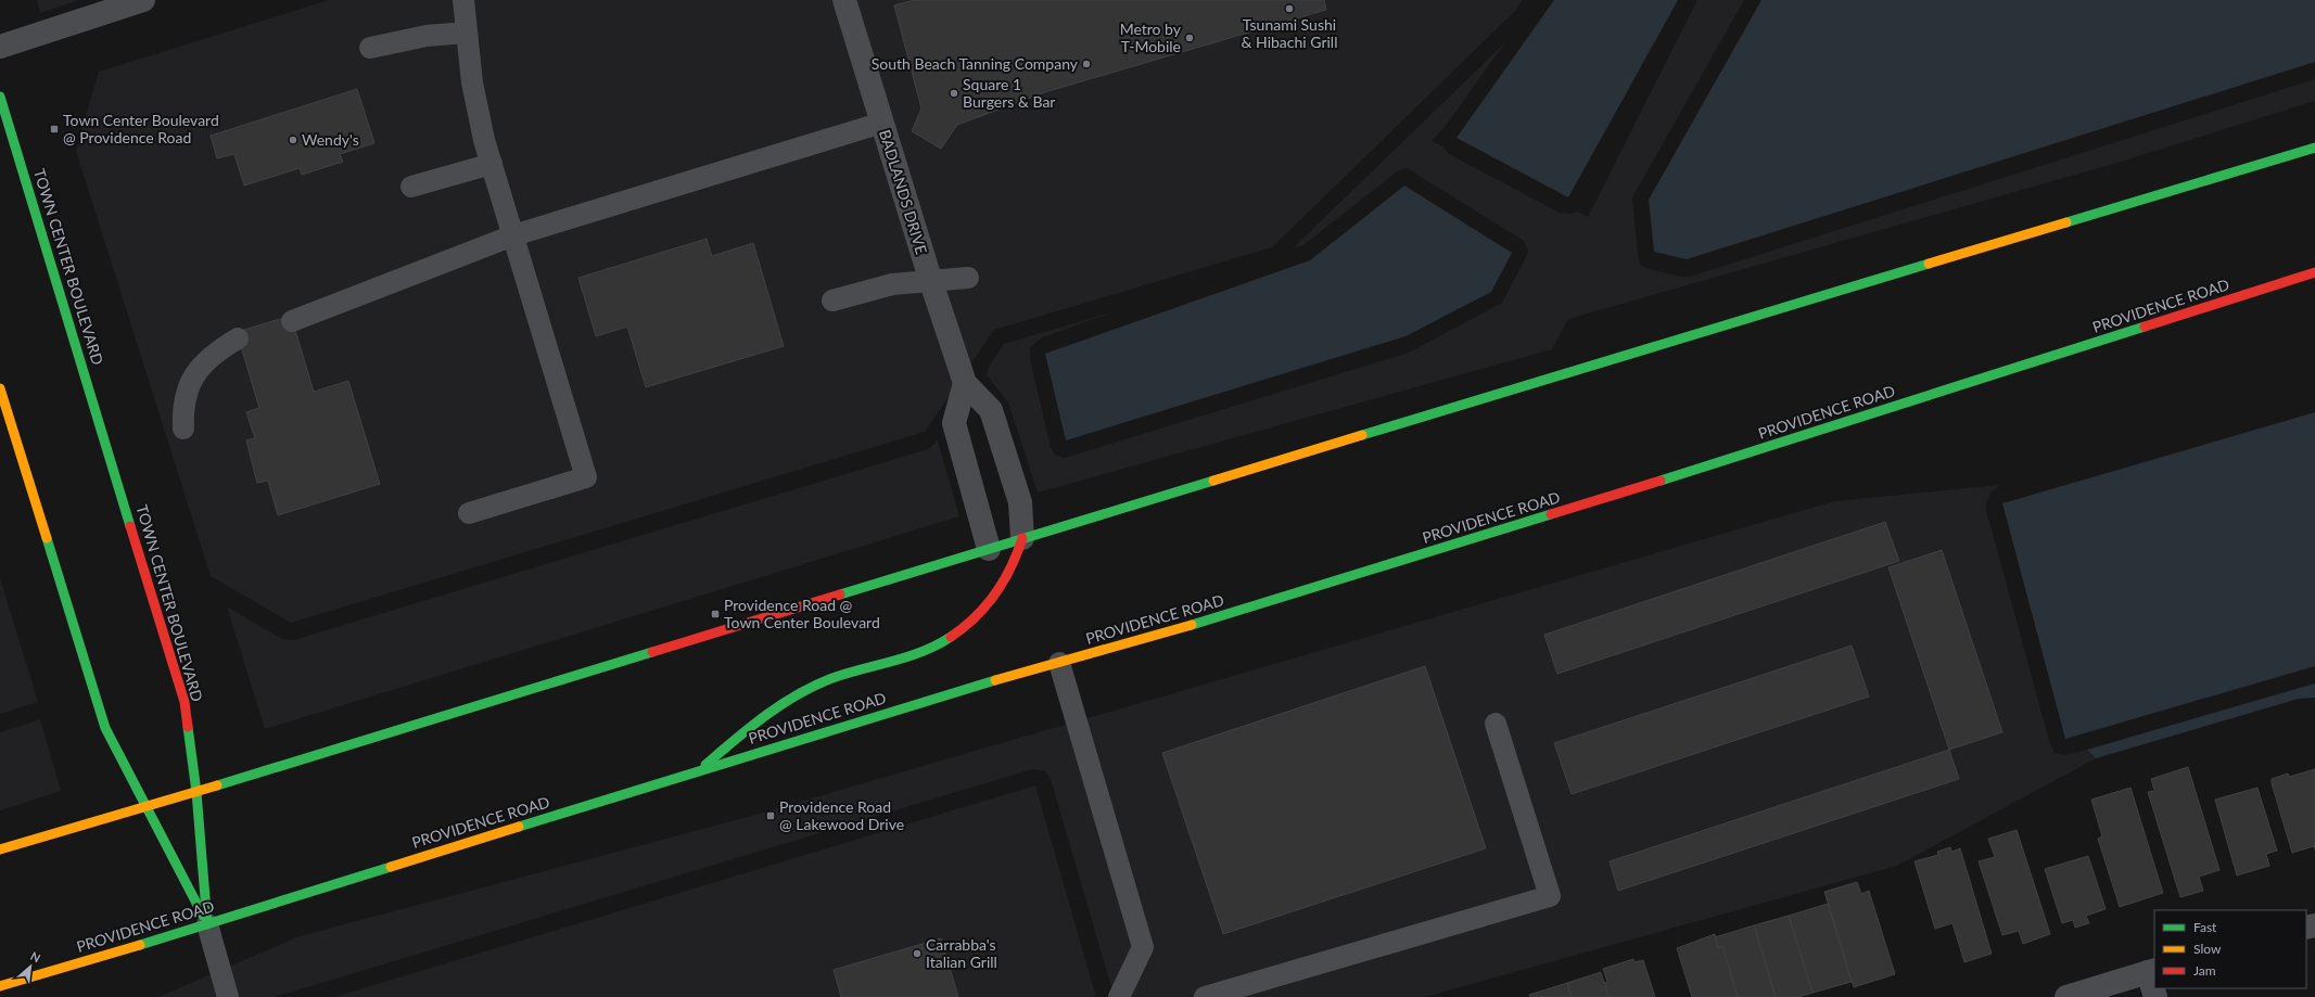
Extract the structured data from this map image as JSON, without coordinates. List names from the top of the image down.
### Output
{
  "streets": {
    "main road": ["TOWN CENTER BOULEVARD", "PROVIDENCE ROAD"],
    "street": ["BADLANDS DRIVE"]
  },
  "crossings": [
    ["TOWN CENTER BOULEVARD", "PROVIDENCE ROAD"]
  ],
  "places": {
    "other": [
      "Tsunami Sushi & Hibachi Grill",
      "Metro by T-Mobile",
      "South Beach Tanning Company",
      "Square 1 Burgers & Bar",
      "Wendy's",
      "Carrabba's Italian Grill"
    ],
    "transit": ["Town Center Boulevard @ Providence Road", "Providence Road @ Town Center Boulevard", "Providence Road @ Lakewood Drive"]
  },
  "legend": ["Fast", "Slow", "Jam"],
  "north": "top right"
}
